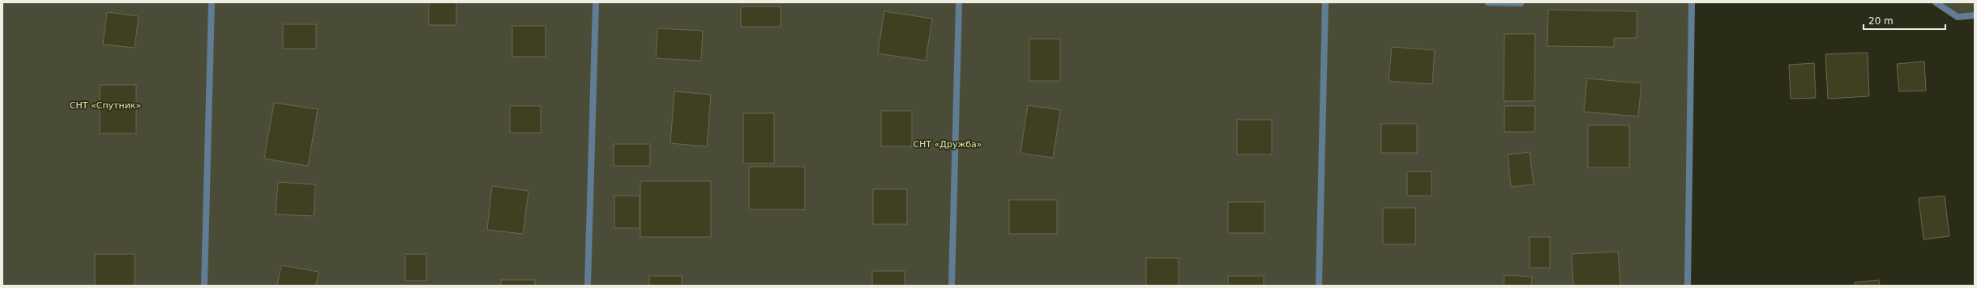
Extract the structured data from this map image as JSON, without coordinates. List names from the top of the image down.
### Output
{
  "parks": ["СНТ «Спутник»", "СНТ «Дружба»"],
  "scale_bar": "20 m"
}
